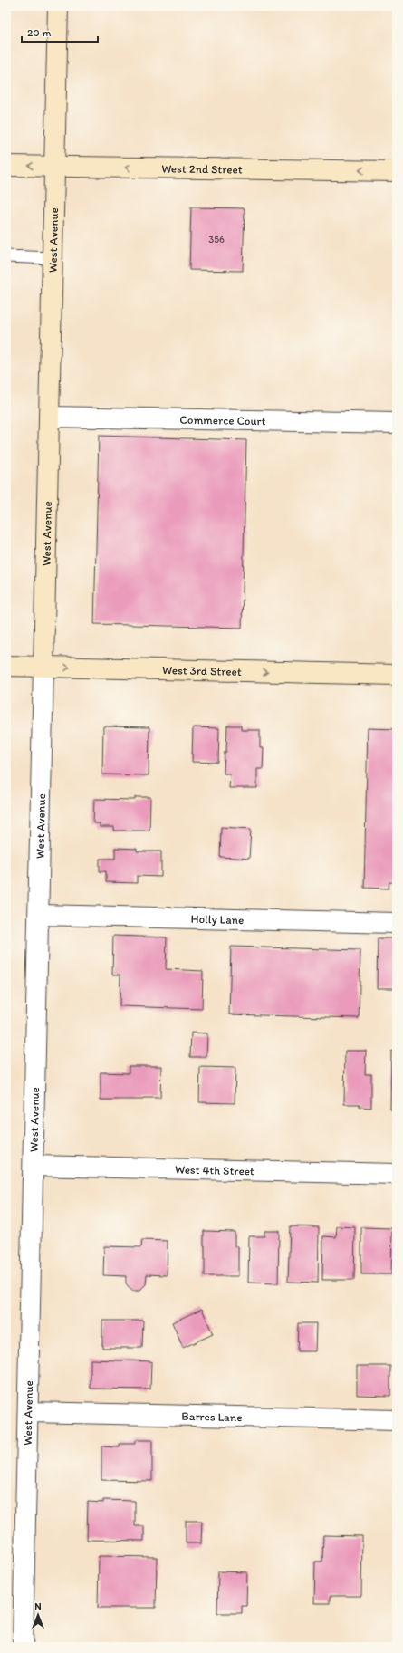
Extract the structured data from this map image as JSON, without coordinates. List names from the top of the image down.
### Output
{
  "streets": {
    "main road": ["West 2nd Street", "West Avenue", "West 3rd Street"],
    "street": [
      "Commerce Court",
      "Holly Lane",
      "West 4th Street",
      "Barres Lane"
    ]
  },
  "crossings": [
    ["West 2nd Street", "West Avenue"],
    ["West Avenue", "Commerce Court"],
    ["West Avenue", "West 3rd Street"],
    ["West Avenue", "Holly Lane"],
    ["West Avenue", "West 4th Street"],
    ["West Avenue", "Barres Lane"]
  ],
  "one_way": ["West 2nd Street", "West 3rd Street"],
  "house_numbers": ["356"],
  "scale_bar": "20 m",
  "north": "top"
}
